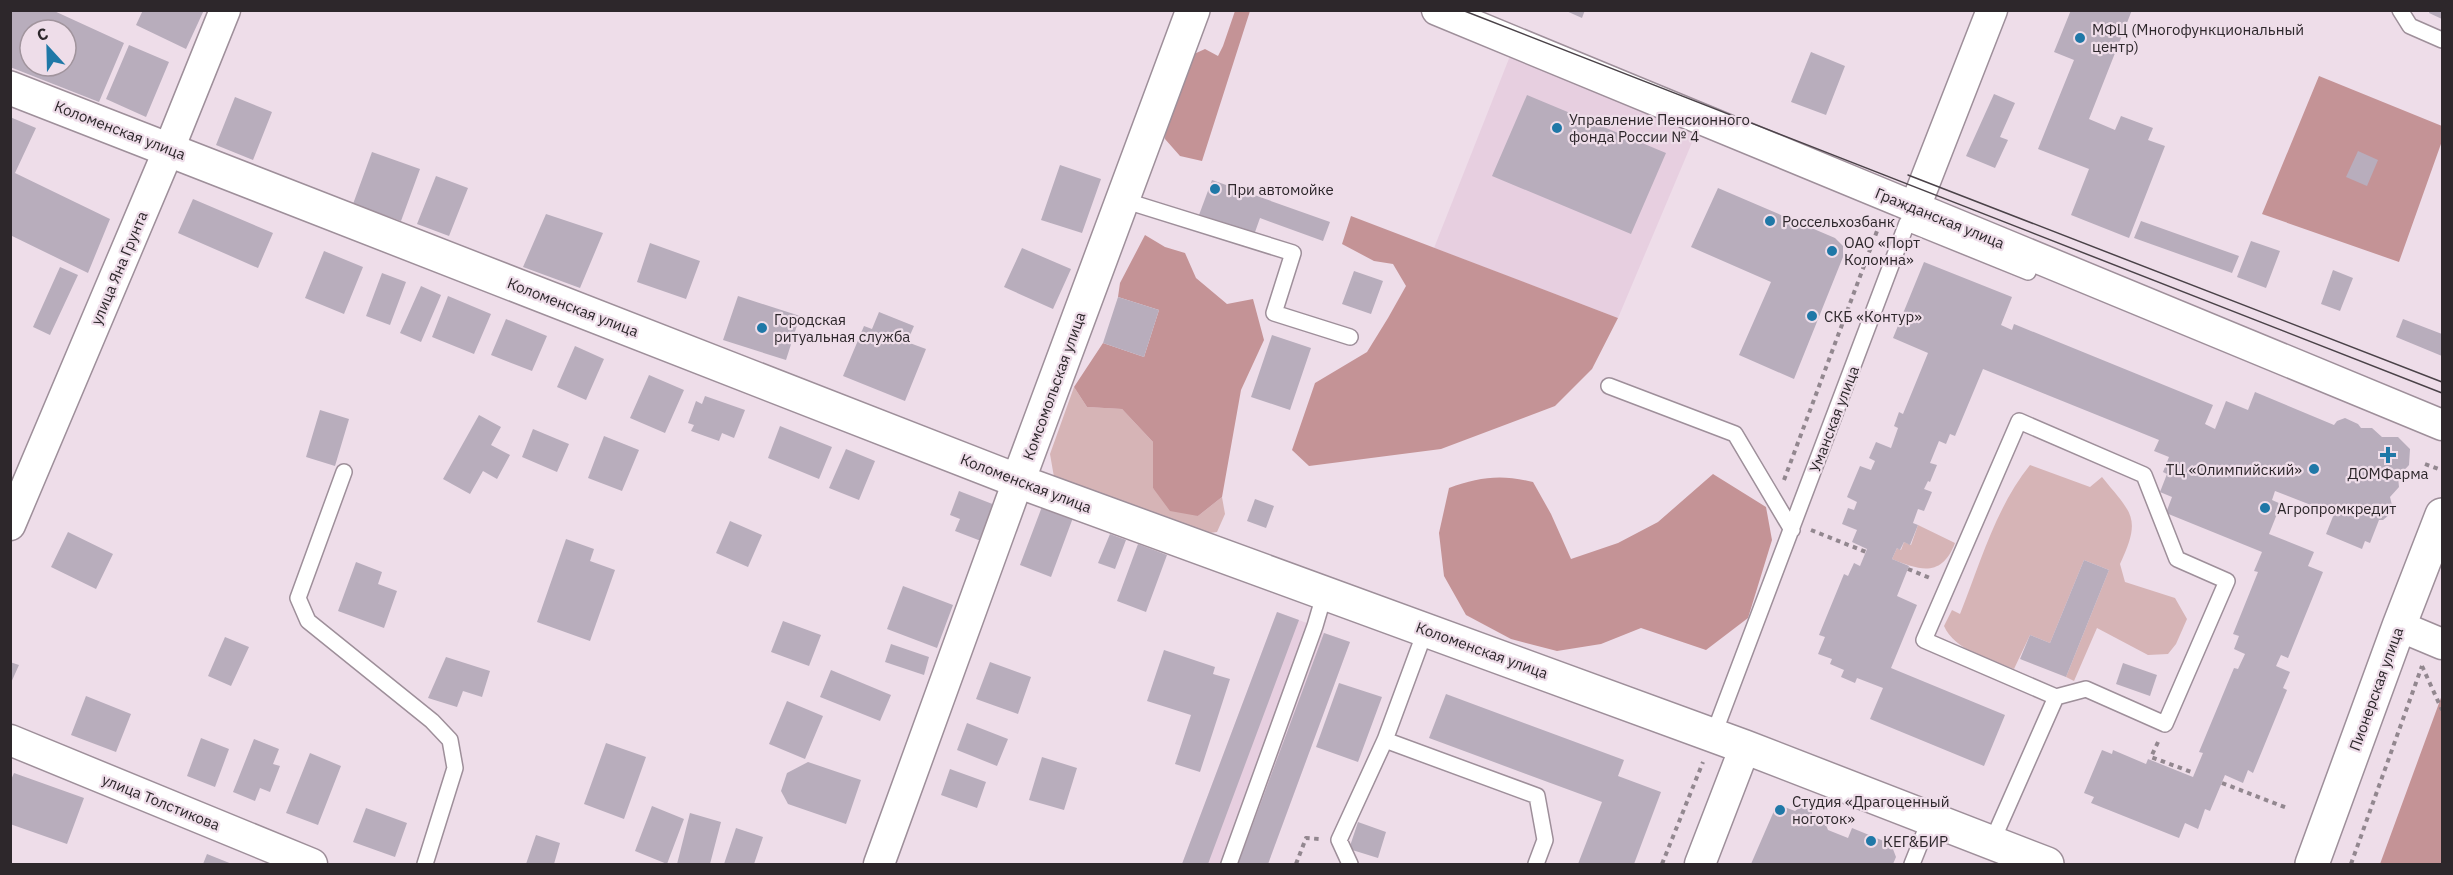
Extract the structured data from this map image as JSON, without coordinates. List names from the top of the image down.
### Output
{
  "streets": {
    "street": [
      "Коломенская улица",
      "Гражданская улица",
      "улица Яна Грунта",
      "Комсомольская улица",
      "Пионерская улица",
      "улица Толстикова"
    ],
    "lane": ["Уманская улица"]
  },
  "crossings": [
    ["Коломенская улица", "улица Яна Грунта"],
    ["Коломенская улица", "Комсомольская улица"],
    ["Коломенская улица", "Уманская улица"]
  ],
  "places": {
    "other": [
      "МФЦ (Многофункциональный центр)",
      "Управление Пенсионного фонда России № 4",
      "При автомойке",
      "Россельхозбанк",
      "ОАО «Порт Коломна»",
      "СКБ «Контур»",
      "Городская ритуальная служба",
      "ТЦ «Олимпийский»",
      "Агропромкредит",
      "Студия «Драгоценный ноготок»",
      "КЕГ&БИР"
    ],
    "health": ["ДОМФарма"]
  },
  "north": "top"
}
